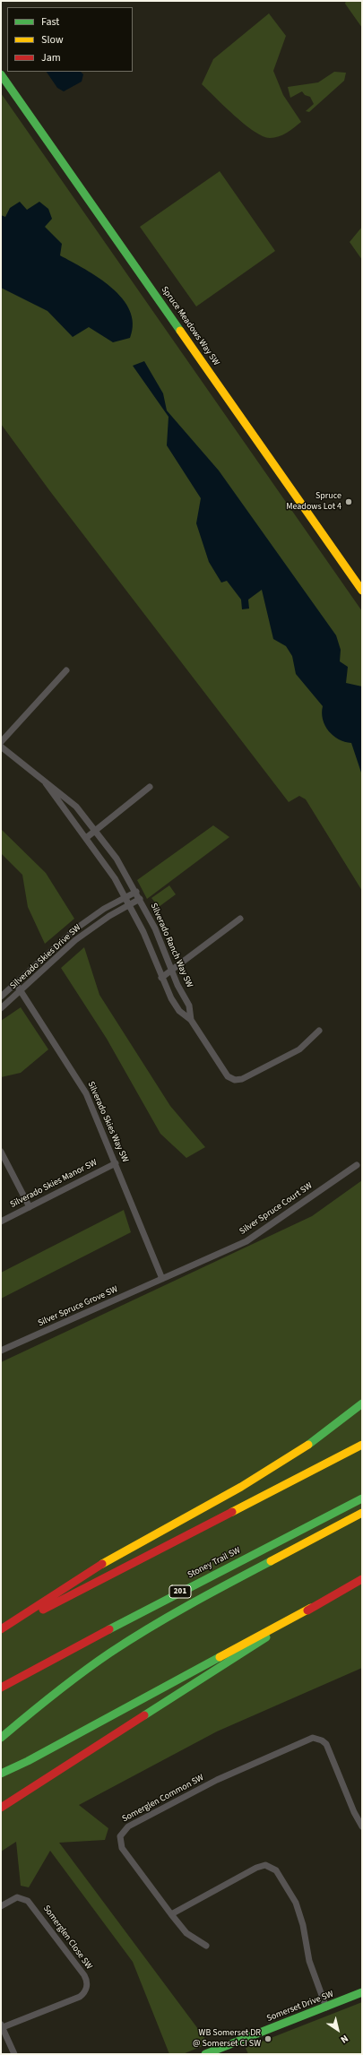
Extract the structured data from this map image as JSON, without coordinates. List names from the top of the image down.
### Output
{
  "streets": {
    "main road": [
      "Spruce Meadows Way SW",
      "Stoney Trail SW",
      "201",
      "Somerset Drive SW"
    ],
    "street": [
      "Silverado Ranch Way SW",
      "Silverado Skies Drive SW",
      "Silverado Skies Way SW",
      "Silverado Skies Manor SW",
      "Silver Spruce Court SW",
      "Silver Spruce Grove SW",
      "Somerglen Common SW",
      "Somerglen Close SW"
    ]
  },
  "crossings": [
    ["Silverado Ranch Way SW", "Silverado Skies Drive SW"],
    ["Silverado Skies Drive SW", "Silverado Skies Way SW"],
    ["Silverado Skies Way SW", "Silverado Skies Manor SW"],
    ["Silverado Skies Way SW", "Silver Spruce Court SW"],
    ["Silverado Skies Way SW", "Silver Spruce Grove SW"],
    ["Silver Spruce Court SW", "Silver Spruce Grove SW"]
  ],
  "places": ["Spruce Meadows Lot 4", "WB Somerset DR @ Somerset CI SW"],
  "legend": ["Fast", "Slow", "Jam"],
  "north": "bottom right"
}
